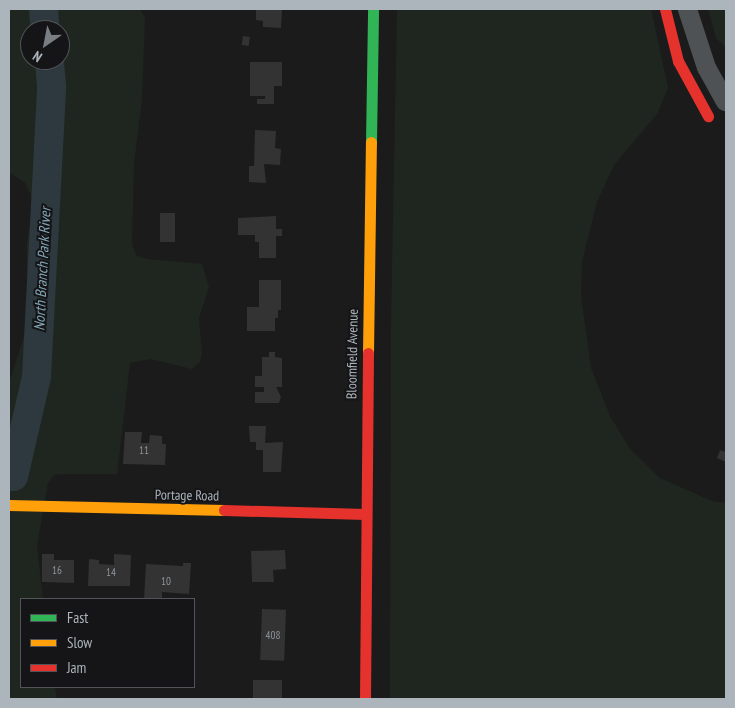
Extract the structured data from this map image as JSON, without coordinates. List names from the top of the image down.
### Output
{
  "streets": {
    "main road": ["Bloomfield Avenue", "Portage Road"]
  },
  "crossings": [
    ["Bloomfield Avenue", "Portage Road"]
  ],
  "water": ["North Branch Park River"],
  "house_numbers": [
    "11",
    "16",
    "14",
    "10",
    "408"
  ],
  "legend": ["Fast", "Slow", "Jam"],
  "north": "bottom left"
}
